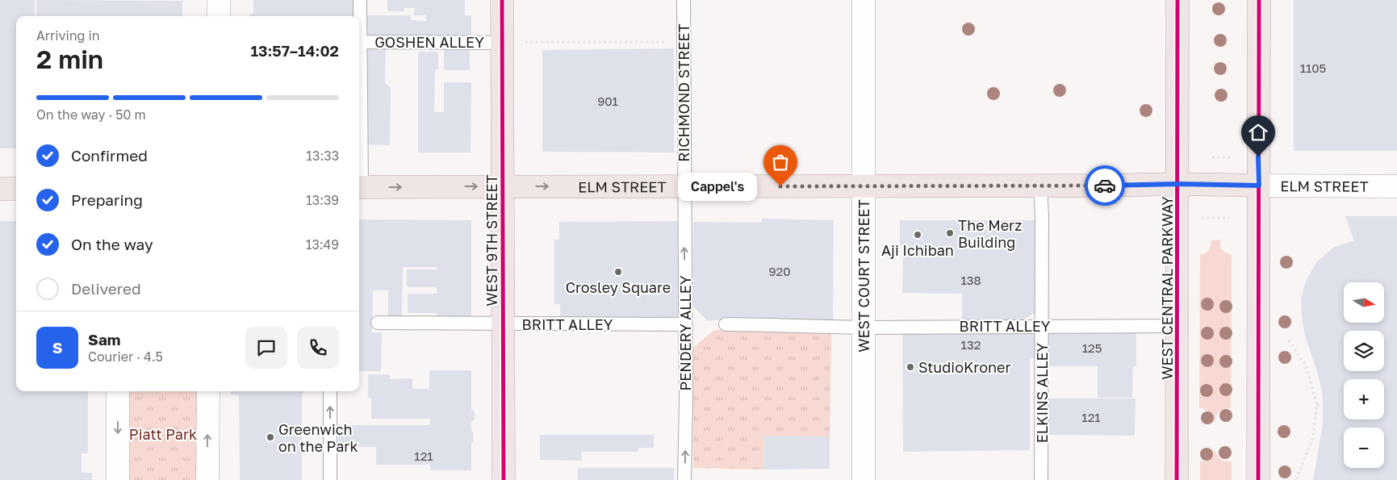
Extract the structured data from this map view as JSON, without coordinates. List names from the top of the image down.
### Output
{
  "streets": {
    "main road": ["ELM STREET", "WEST 9TH STREET", "WEST CENTRAL PARKWAY"],
    "street": ["WEST COURT STREET"],
    "lane": [
      "GOSHEN ALLEY",
      "RICHMOND STREET",
      "BRITT ALLEY",
      "PENDERY ALLEY",
      "ELKINS ALLEY"
    ]
  },
  "crossings": [
    ["GOSHEN ALLEY", "WEST 9TH STREET"],
    ["RICHMOND STREET", "ELM STREET"],
    ["RICHMOND STREET", "PENDERY ALLEY"],
    ["ELM STREET", "WEST 9TH STREET"],
    ["ELM STREET", "WEST COURT STREET"],
    ["ELM STREET", "WEST CENTRAL PARKWAY"],
    ["ELM STREET", "PENDERY ALLEY"],
    ["ELM STREET", "ELKINS ALLEY"],
    ["WEST 9TH STREET", "BRITT ALLEY"],
    ["WEST COURT STREET", "BRITT ALLEY"],
    ["WEST CENTRAL PARKWAY", "BRITT ALLEY"],
    ["BRITT ALLEY", "PENDERY ALLEY"],
    ["BRITT ALLEY", "ELKINS ALLEY"]
  ],
  "one_way": ["PENDERY ALLEY"],
  "parks": ["Piatt Park"],
  "places": [
    "Cappel's",
    "The Merz Building",
    "Aji Ichiban",
    "Crosley Square",
    "StudioKroner",
    "Greenwich on the Park"
  ],
  "house_numbers": [
    "1105",
    "901",
    "920",
    "138",
    "132",
    "125",
    "121",
    "121"
  ],
  "north": "right",
  "page": {
    "heading": ["2 min", "Arriving in", "13:57–14:02"],
    "panel": ["Sam", "Courier · 4.5"],
    "bar": "On the way · 50 m",
    "list": [
      ["Confirmed", "13:33"],
      ["Preparing", "13:39"],
      ["On the way", "13:49"],
      "Delivered"
    ],
    "bubble": "Cappel's",
    "map_buttons": ["+", "−"],
    "round": "S"
  }
}
